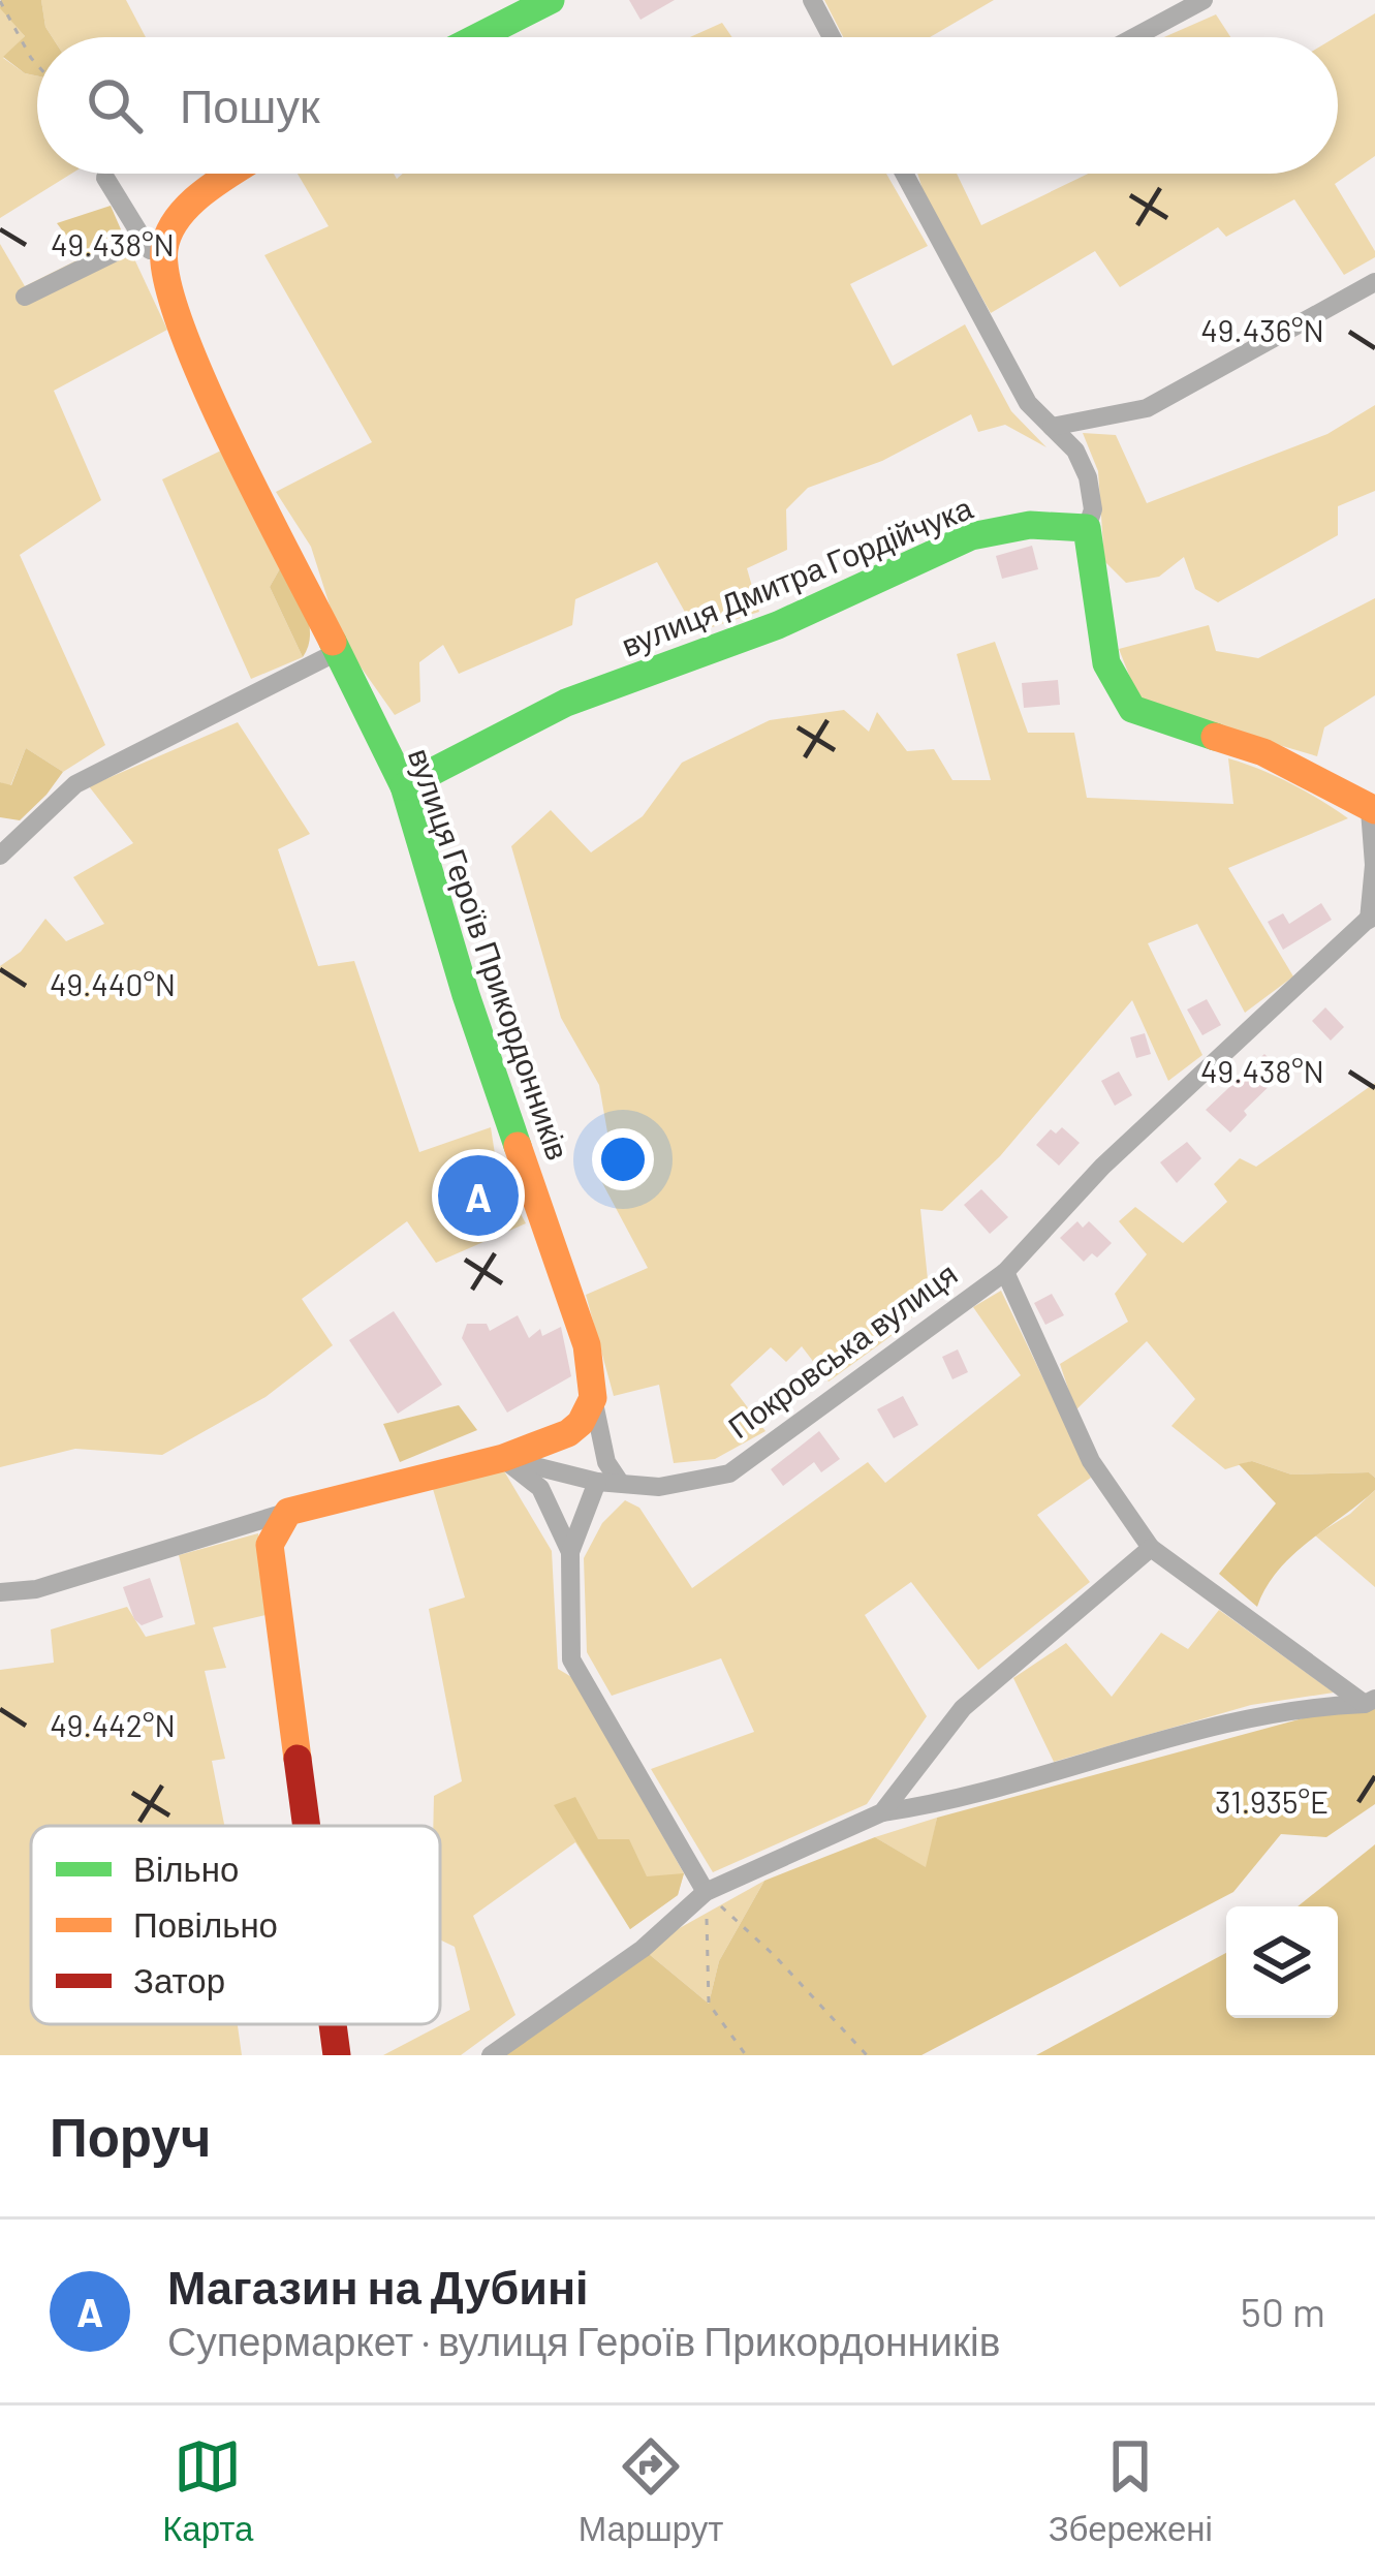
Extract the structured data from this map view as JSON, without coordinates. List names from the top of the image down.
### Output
{
  "streets": {
    "street": ["вулиця Дмитра Гордійчука", "вулиця Героїв Прикордонників", "Покровська вулиця"]
  },
  "crossings": [
    ["вулиця Дмитра Гордійчука", "вулиця Героїв Прикордонників"]
  ],
  "legend": ["Вільно", "Повільно", "Затор"],
  "page": {
    "search": "Пошук",
    "pins": "A",
    "heading": "Поруч",
    "list": [
      {
        "mark": "A",
        "name": "Магазин на Дубині",
        "note": "Супермаркет · вулиця Героїв Прикордонників",
        "value": "50 m"
      }
    ],
    "nav": ["Карта", "Маршрут", "Збережені"]
  },
  "coordinates": [
    "49.438°N",
    "49.436°N",
    "49.440°N",
    "49.442°N",
    "31.935°E"
  ]
}
